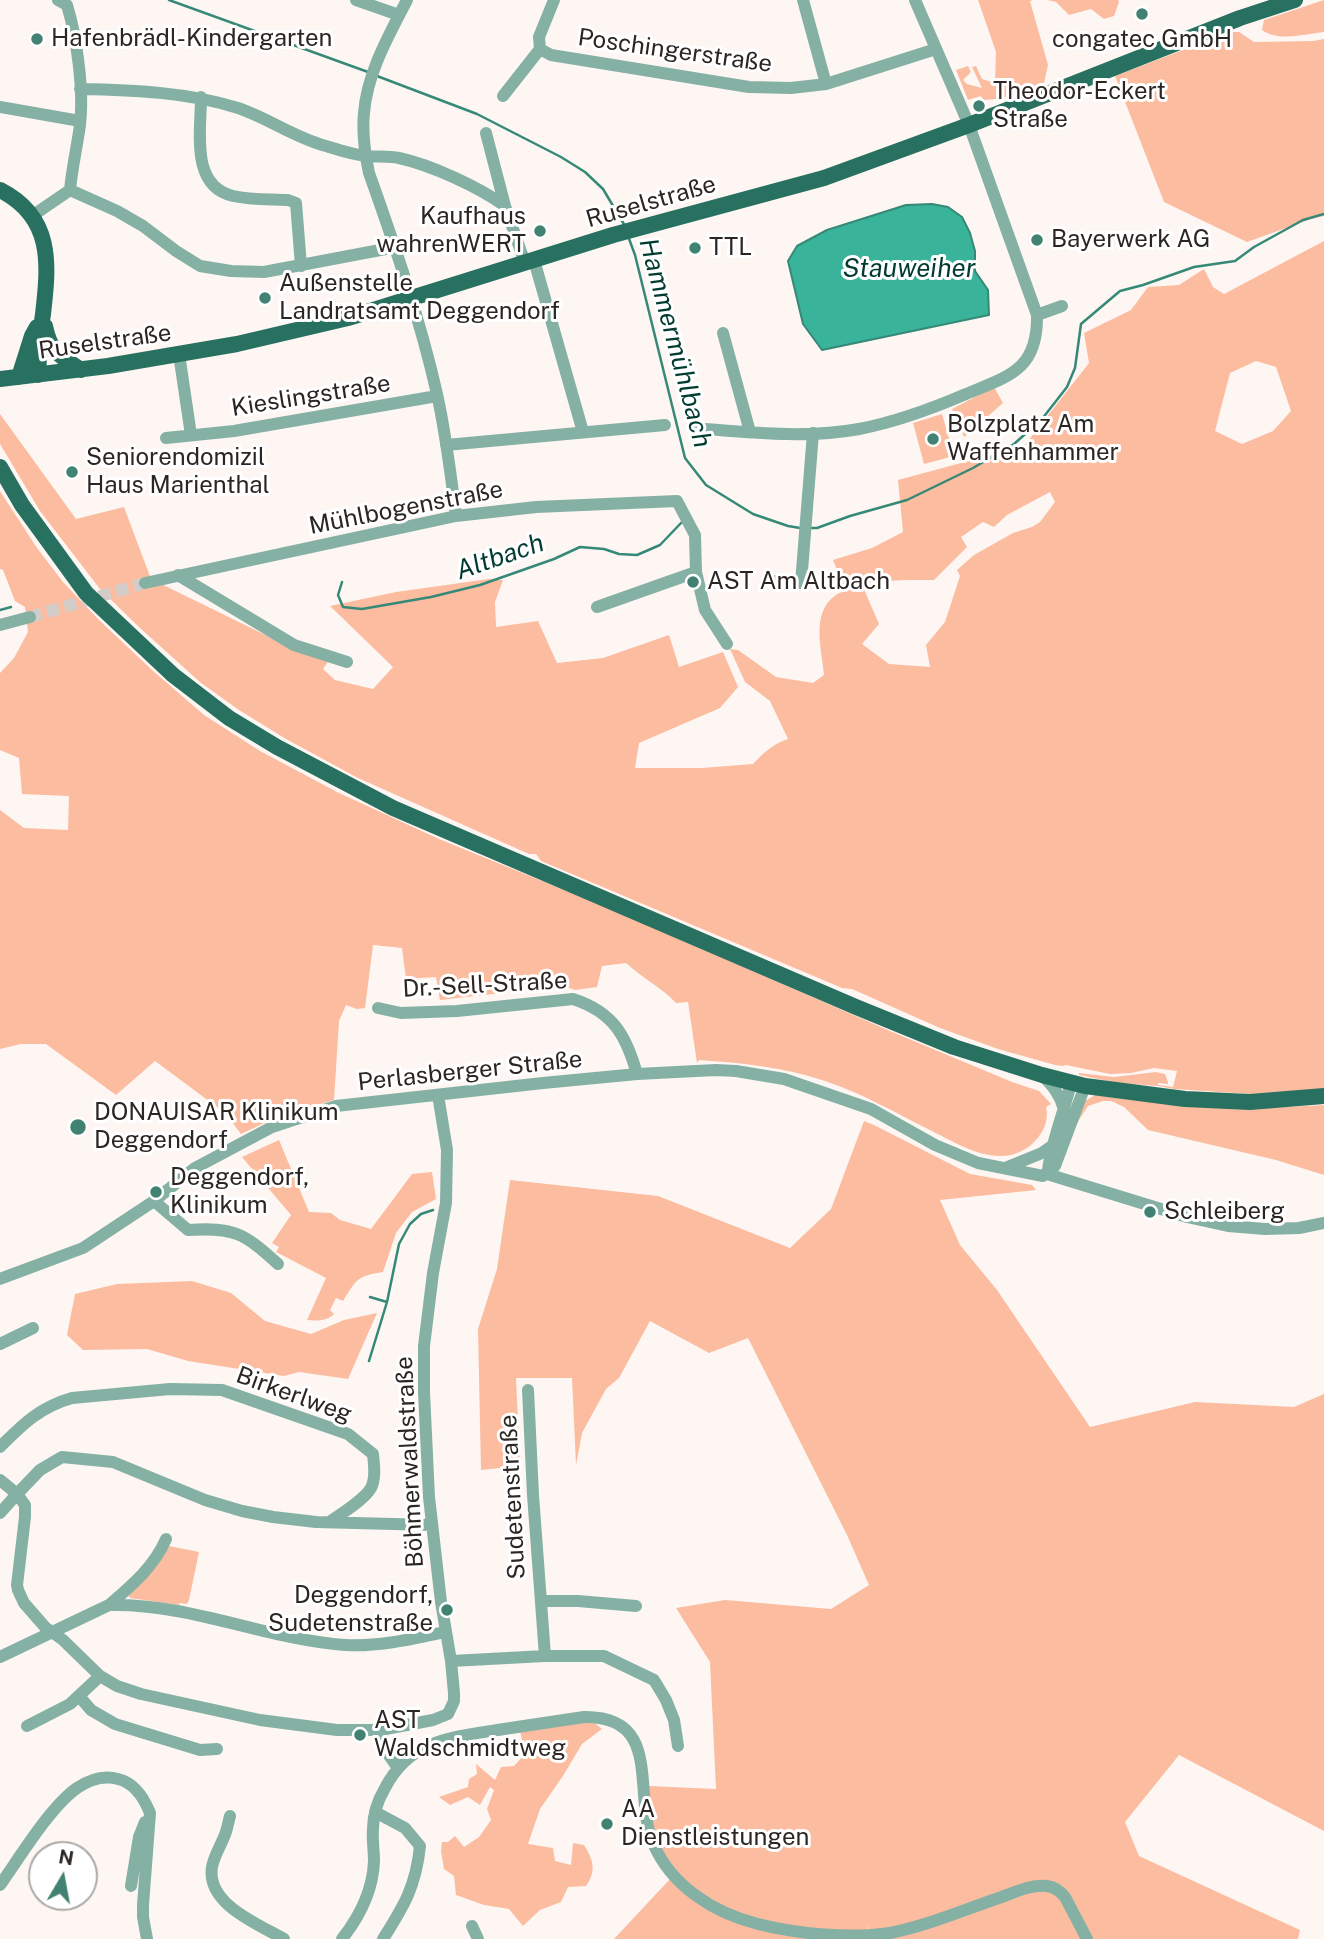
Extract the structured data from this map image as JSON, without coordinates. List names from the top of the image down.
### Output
{
  "streets": {
    "main road": ["Ruselstraße"],
    "street": [
      "Poschingerstraße",
      "Kieslingstraße",
      "Mühlbogenstraße",
      "Dr.-Sell-Straße",
      "Perlasberger Straße",
      "Birkerlweg",
      "Böhmerwaldstraße",
      "Sudetenstraße"
    ]
  },
  "crossings": [
    ["Dr.-Sell-Straße", "Perlasberger Straße"],
    ["Perlasberger Straße", "Böhmerwaldstraße"]
  ],
  "water": ["Stauweiher", "Hammermühlbach", "Altbach"],
  "places": [
    "congatec GmbH",
    "Hafenbrädl-Kindergarten",
    "Theodor-Eckert Straße",
    "Kaufhaus wahrenWERT",
    "Bayerwerk AG",
    "TTL",
    "Außenstelle Landratsamt Deggendorf",
    "Bolzplatz Am Waffenhammer",
    "Seniorendomizil Haus Marienthal",
    "AST Am Altbach",
    "DONAUISAR Klinikum Deggendorf",
    "Deggendorf, Klinikum",
    "Schleiberg",
    "Deggendorf, Sudetenstraße",
    "AST Waldschmidtweg",
    "AA Dienstleistungen"
  ],
  "north": "top"
}
